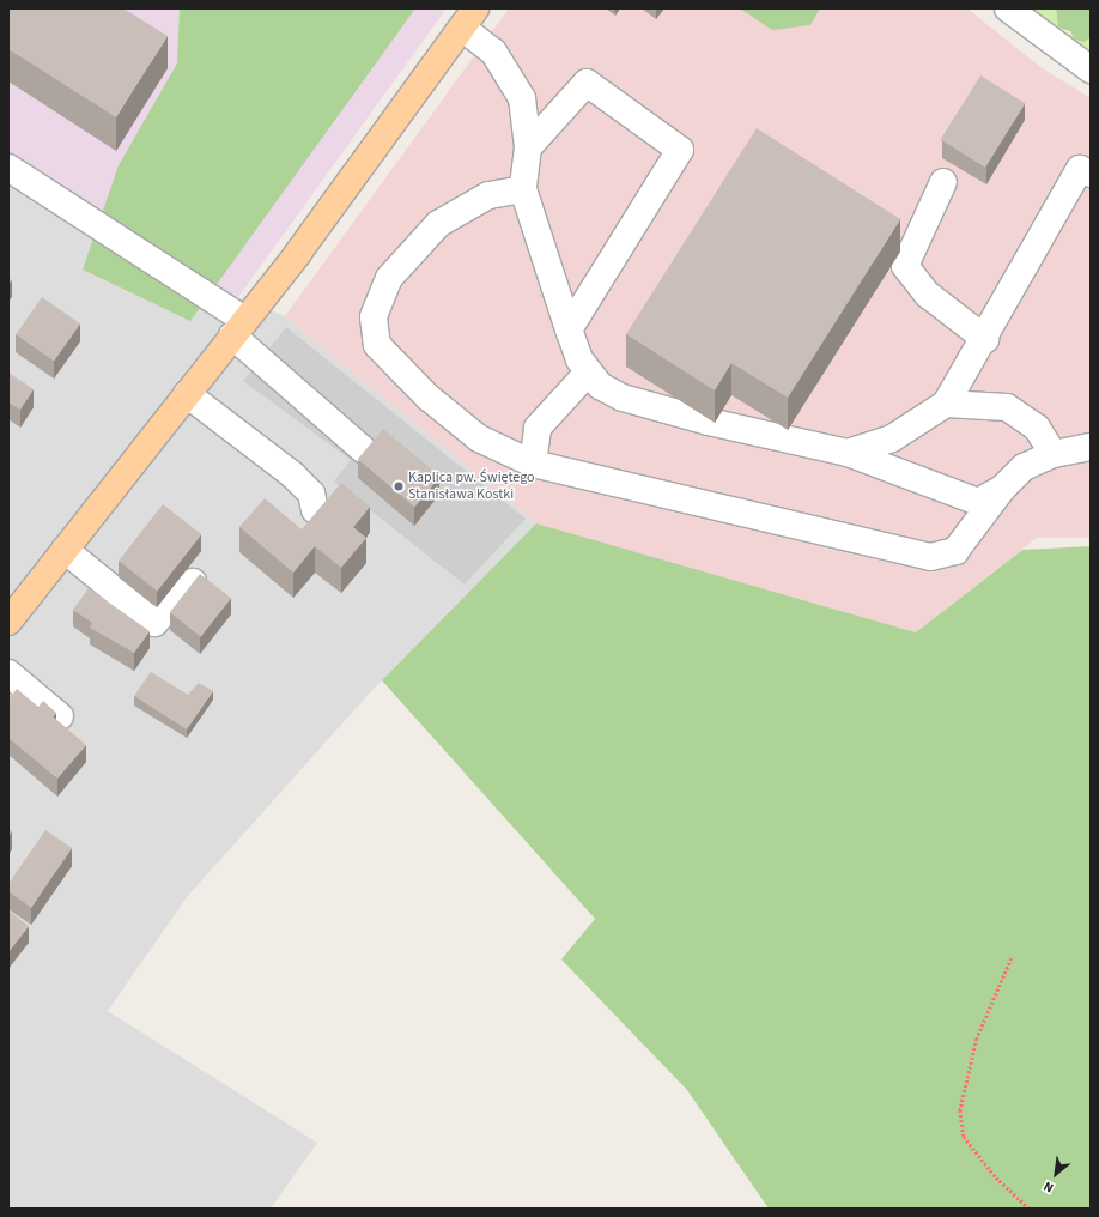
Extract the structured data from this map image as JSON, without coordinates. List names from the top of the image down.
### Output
{
  "places": ["Kaplica pw. Świętego Stanisława Kostki"],
  "north": "bottom left"
}
